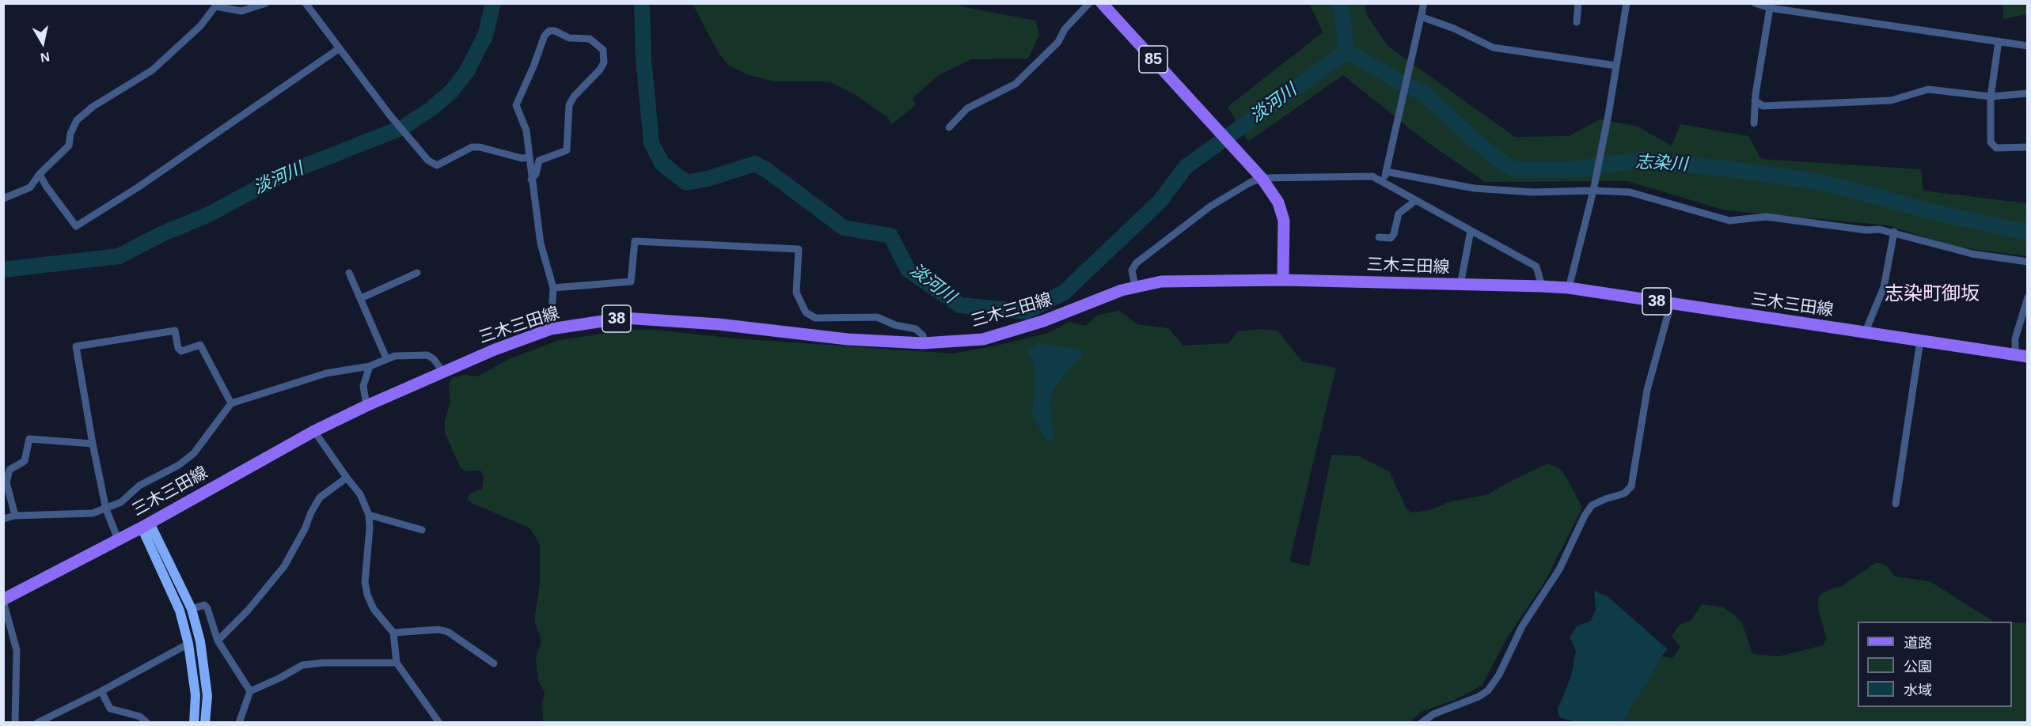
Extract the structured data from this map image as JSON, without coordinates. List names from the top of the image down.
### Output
{
  "streets": {
    "main road": ["85", "三木三田線", "38"]
  },
  "crossings": [
    ["85", "三木三田線"]
  ],
  "districts": ["志染町御坂"],
  "water": ["淡河川", "志染川"],
  "legend": ["道路", "公園", "水域"],
  "north": "bottom"
}
